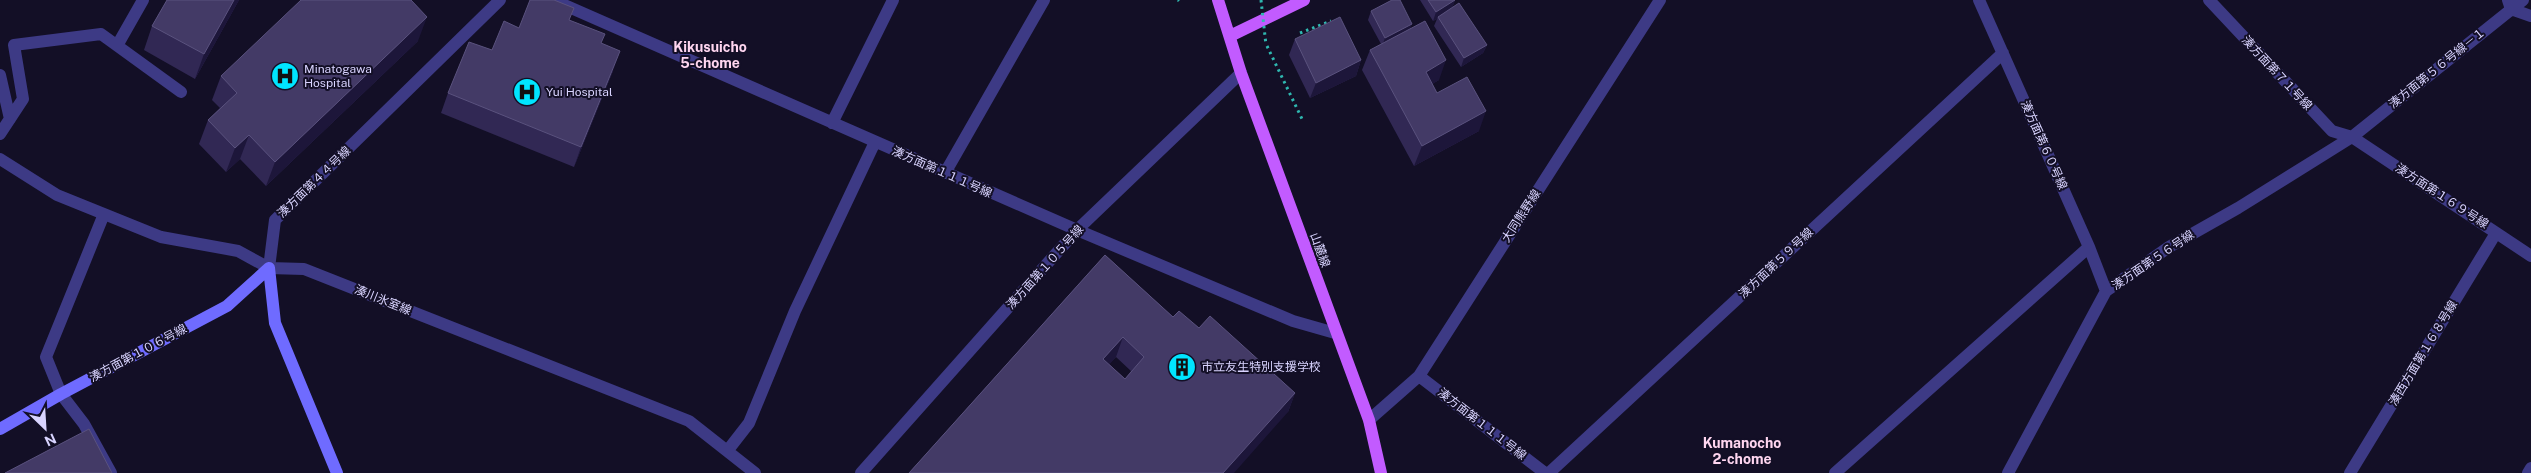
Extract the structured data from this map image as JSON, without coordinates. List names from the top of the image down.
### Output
{
  "streets": {
    "main road": ["山麓線"],
    "street": [
      "湊方面第５６号線－１",
      "湊方面第７１号線",
      "湊方面第６０号線",
      "湊方面第１１１号線",
      "湊方面第４４号線",
      "湊方面第１６９号線",
      "大同熊野線",
      "湊方面第５６号線",
      "湊方面第５９号線",
      "湊方面第１０５号線",
      "湊川氷室線",
      "湊方面第１０６号線",
      "湊西方面第１６８号線"
    ]
  },
  "crossings": [
    ["湊方面第５６号線－１", "湊方面第７１号線"],
    ["湊方面第５６号線－１", "湊方面第１６９号線"],
    ["湊方面第５６号線－１", "湊方面第５６号線"],
    ["湊方面第７１号線", "湊方面第１６９号線"],
    ["湊方面第７１号線", "湊方面第５６号線"],
    ["湊方面第６０号線", "湊方面第５６号線"],
    ["湊方面第６０号線", "湊方面第５９号線"],
    ["湊方面第１１１号線", "大同熊野線"],
    ["湊方面第１１１号線", "山麓線"],
    ["湊方面第１１１号線", "湊方面第１０５号線"],
    ["湊方面第４４号線", "湊川氷室線"],
    ["湊方面第４４号線", "湊方面第１０６号線"],
    ["湊方面第１６９号線", "湊方面第５６号線"],
    ["湊方面第１６９号線", "湊西方面第１６８号線"],
    ["大同熊野線", "山麓線"],
    ["山麓線", "湊方面第１０５号線"],
    ["湊川氷室線", "湊方面第１０６号線"]
  ],
  "districts": ["Kikusuicho 5-chome", "Kumanocho 2-chome"],
  "places": {
    "hospital": ["Minatogawa Hospital", "Yui Hospital"],
    "building": ["市立友生特別支援学校"]
  },
  "north": "bottom right"
}
